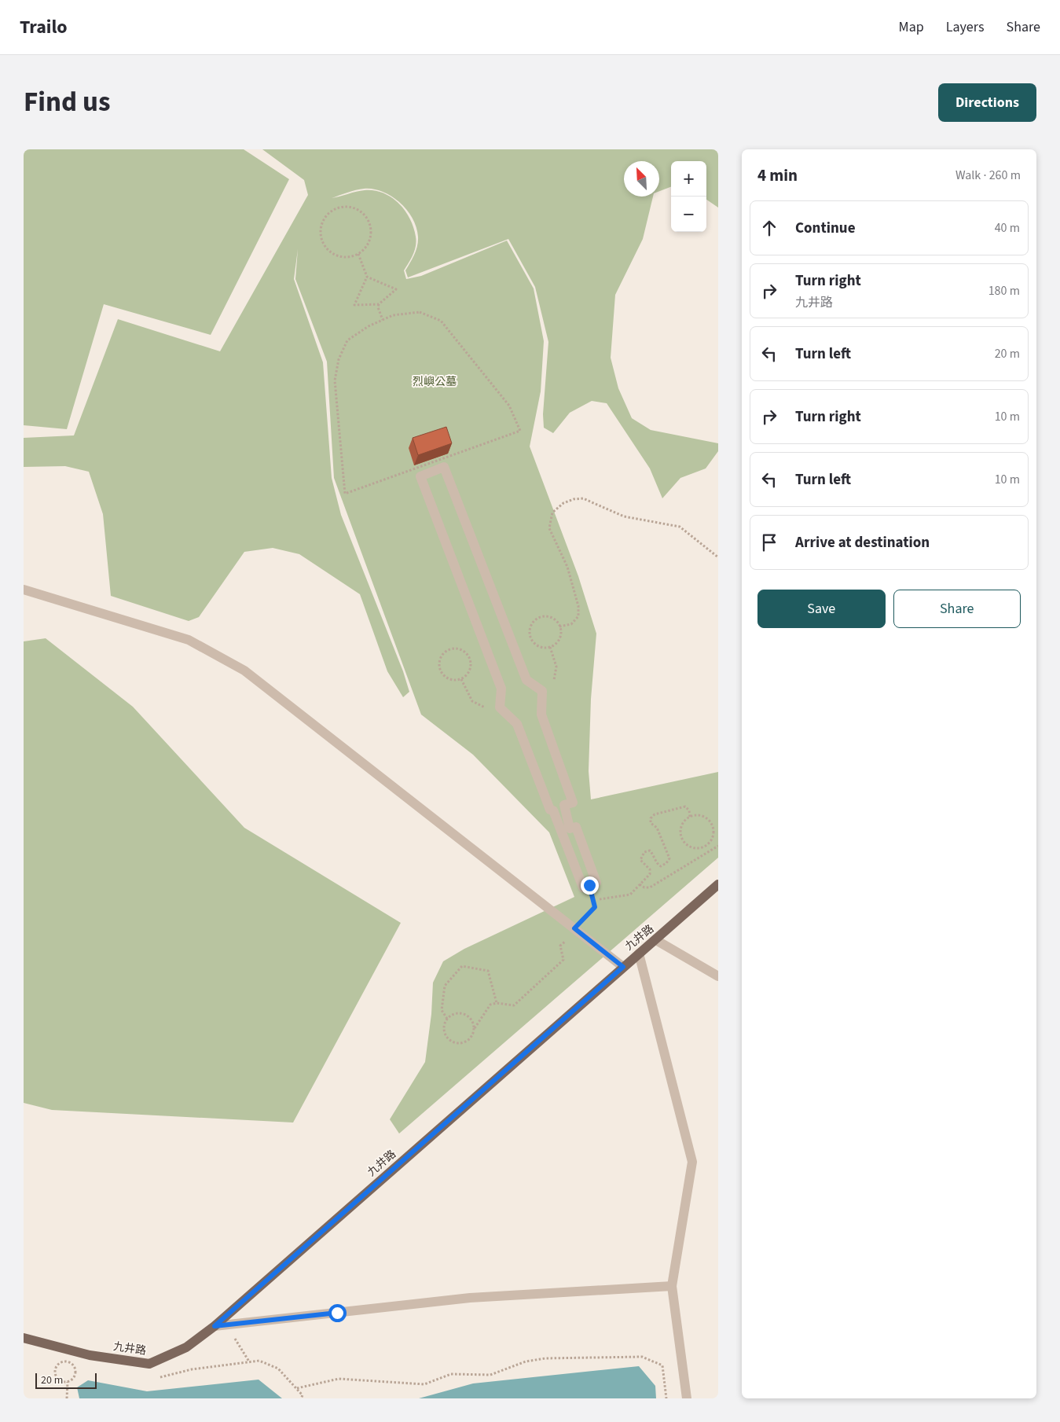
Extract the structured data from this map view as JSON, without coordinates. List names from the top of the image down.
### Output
{
  "streets": {
    "main road": ["九井路"]
  },
  "parks": ["烈嶼公墓"],
  "scale_bar": "20 m",
  "north": "top left",
  "page": {
    "header": "Trailo",
    "nav": ["Map", "Layers", "Share"],
    "title": "Find us",
    "buttons": [
      "Directions",
      ["Save", "Share"]
    ],
    "heading": ["4 min", "Walk · 260 m"],
    "map_buttons": ["+", "−"],
    "list": [
      ["Continue", "40 m"],
      ["Turn right", "九井路", "180 m"],
      ["Turn left", "20 m"],
      ["Turn right", "10 m"],
      ["Turn left", "10 m"],
      "Arrive at destination"
    ],
    "scale": "20 m"
  }
}
